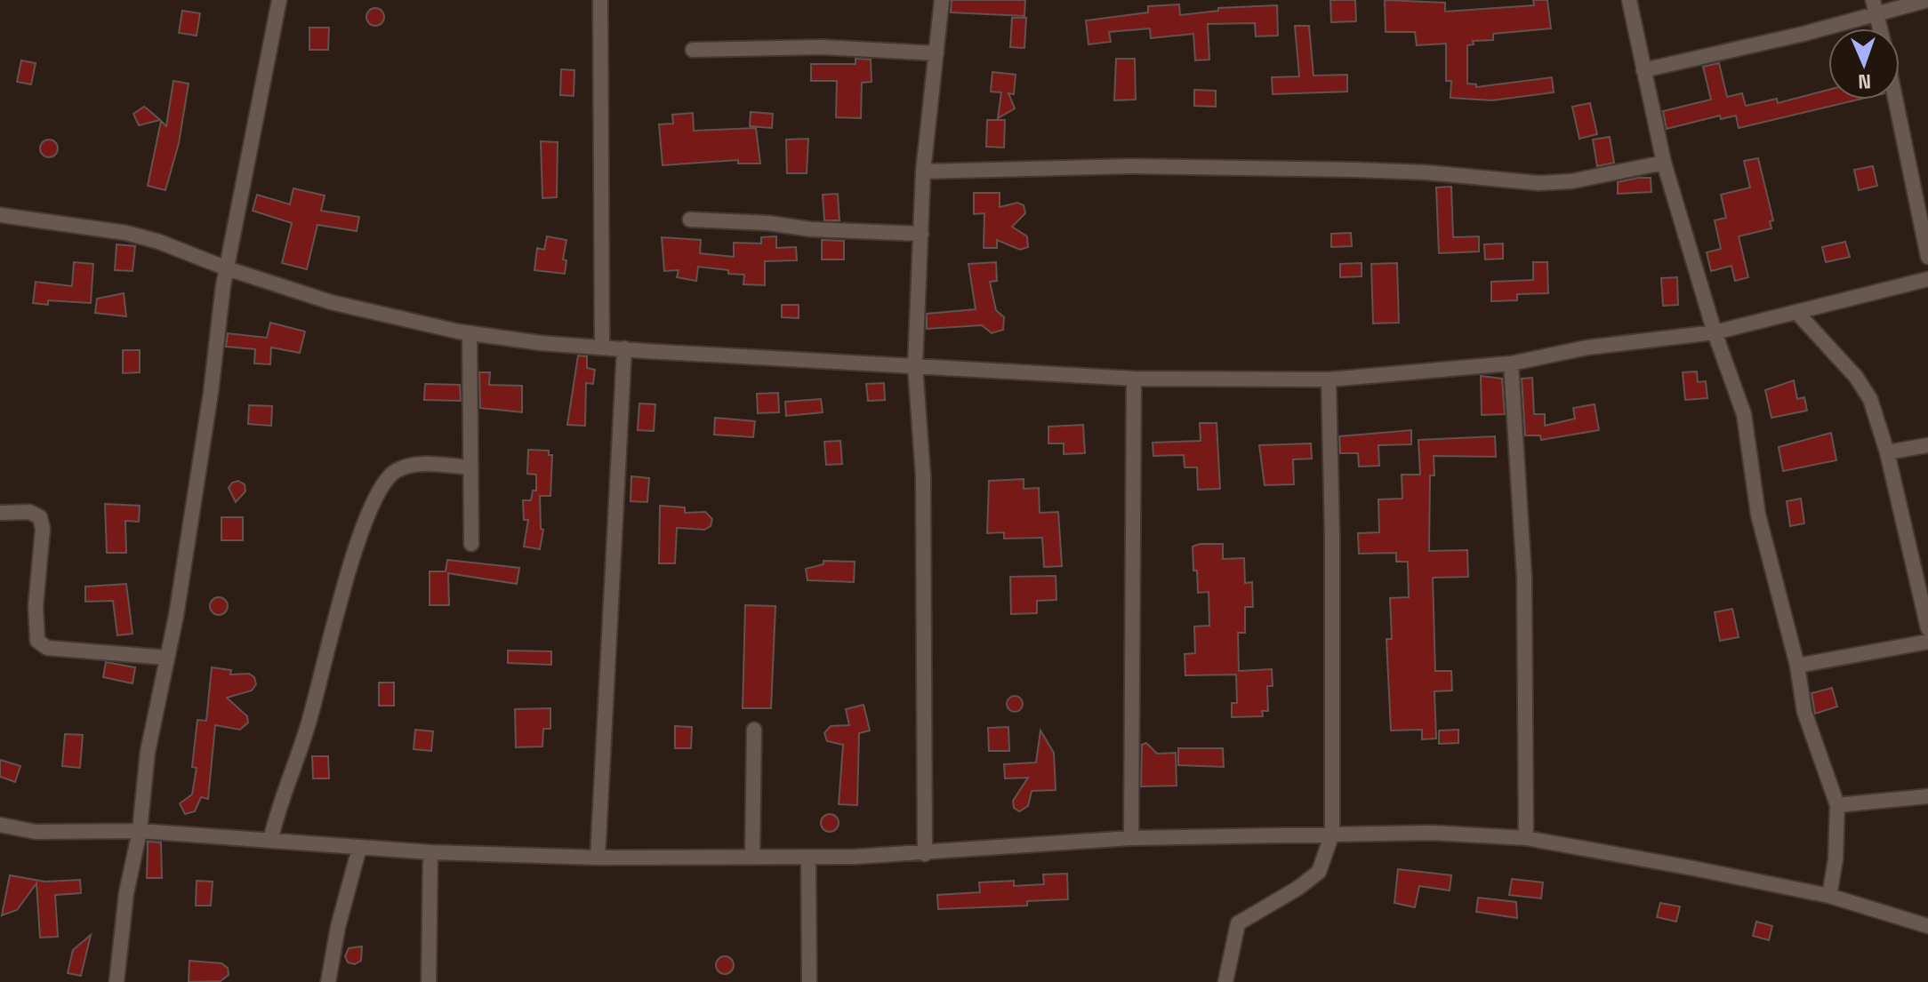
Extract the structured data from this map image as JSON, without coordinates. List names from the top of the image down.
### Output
{
  "north": "bottom"
}
